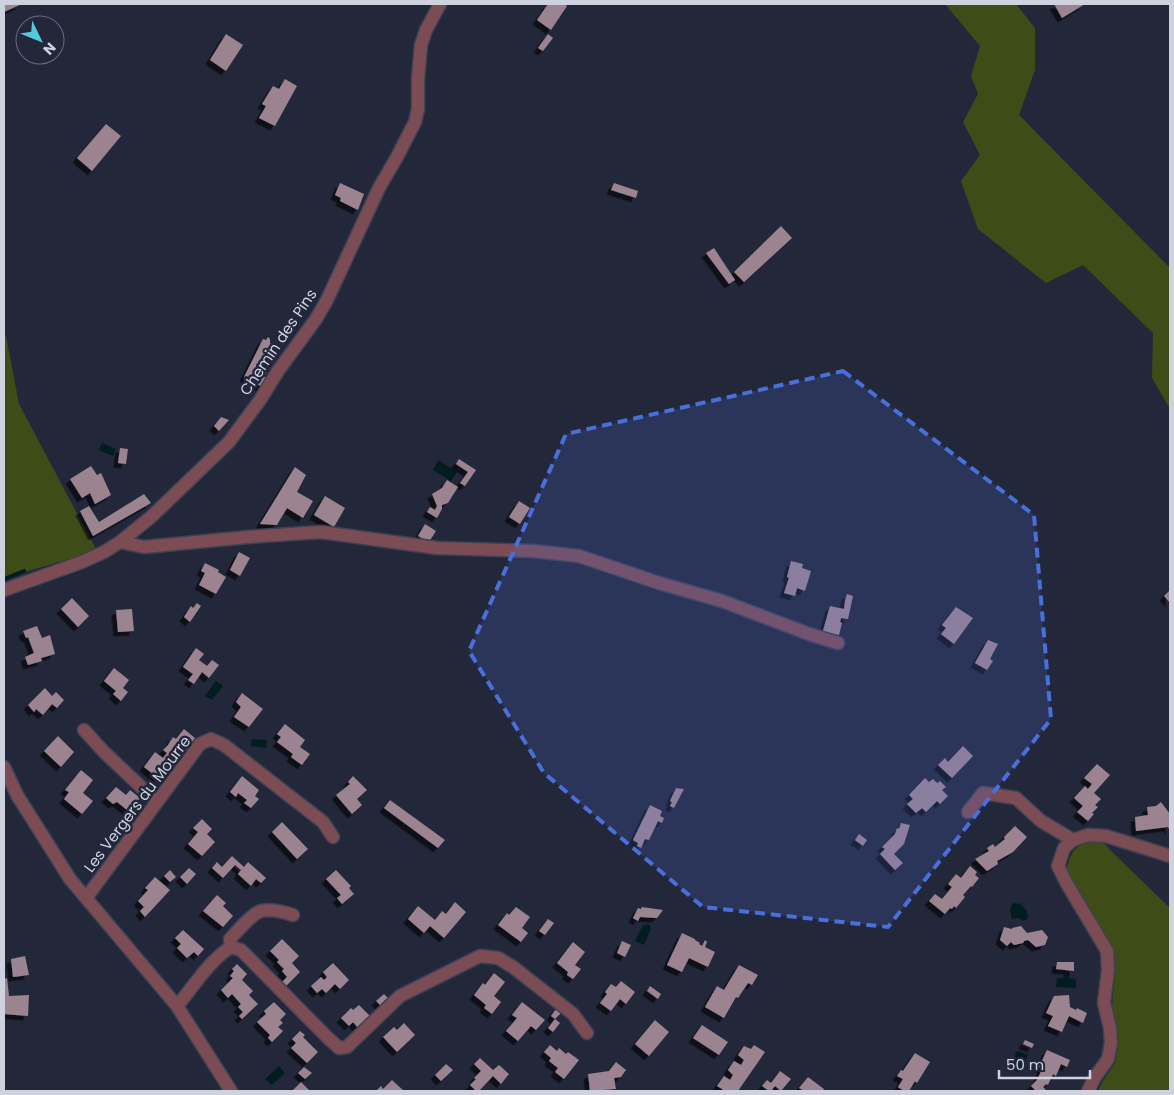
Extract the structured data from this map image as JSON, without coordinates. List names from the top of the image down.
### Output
{
  "streets": {
    "street": ["Chemin des Pins", "Les Vergers du Mourre"]
  },
  "scale_bar": "50 m",
  "north": "bottom right"
}
